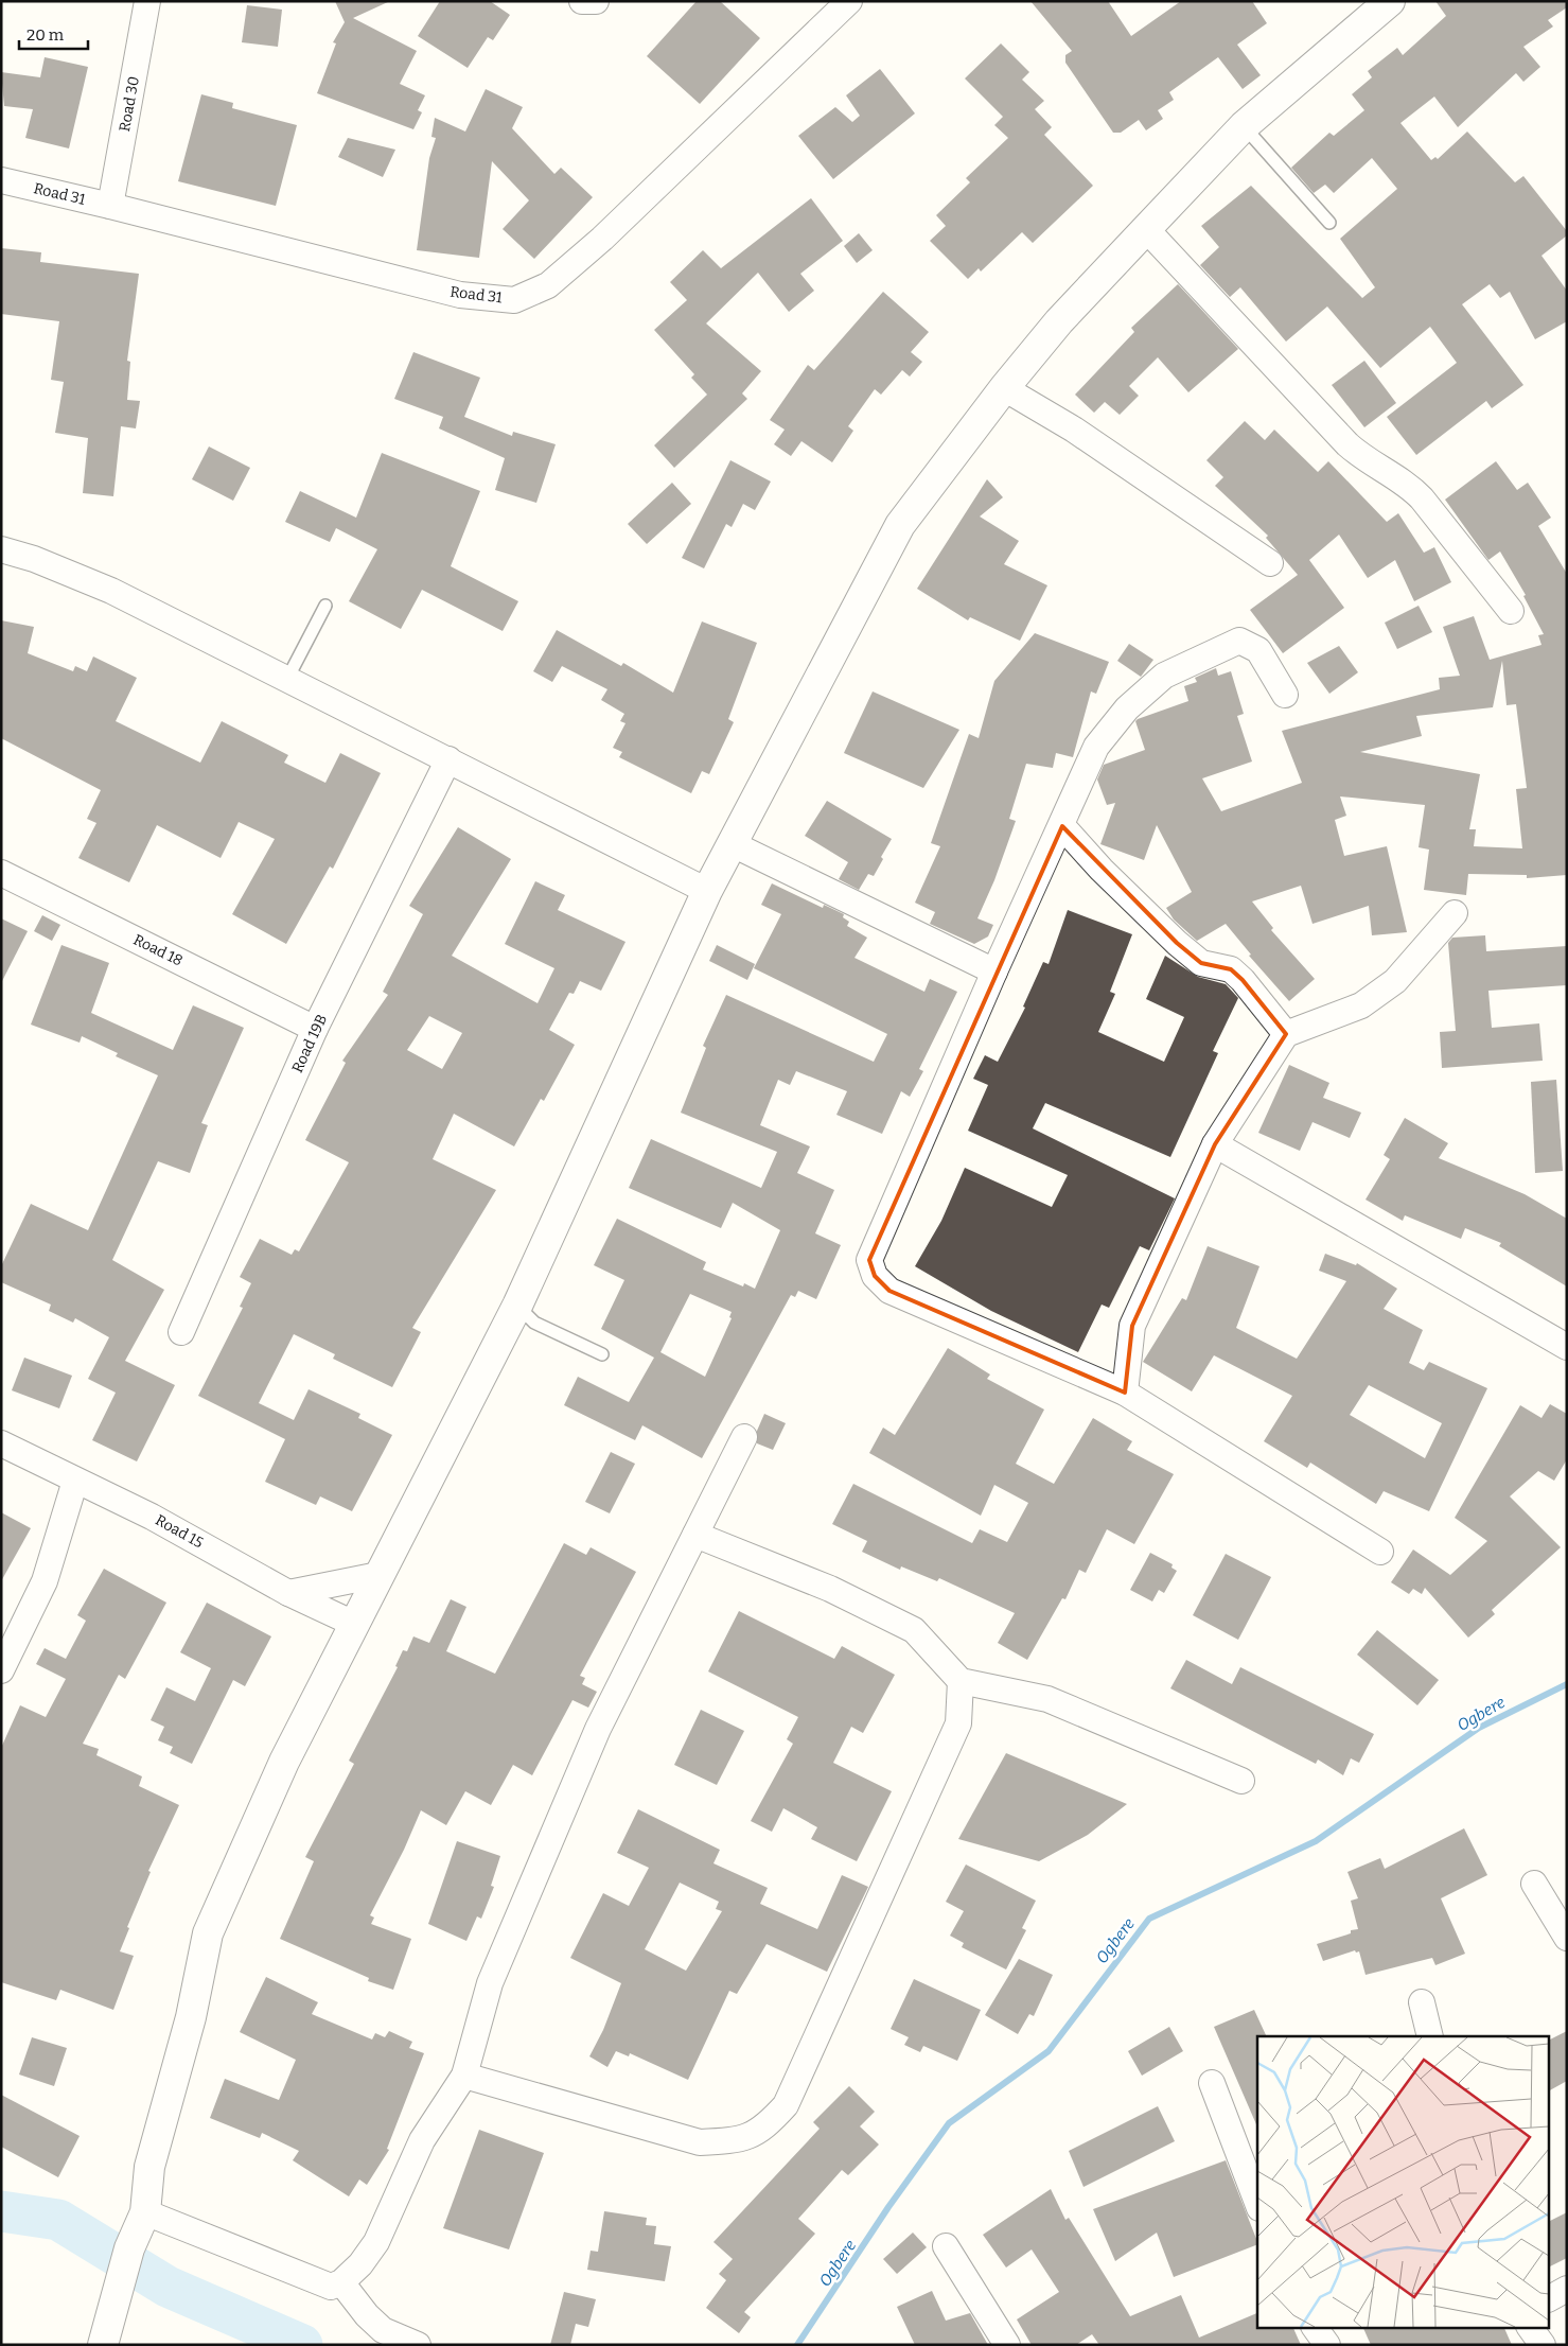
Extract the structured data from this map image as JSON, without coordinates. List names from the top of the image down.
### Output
{
  "streets": {
    "street": [
      "Road 30",
      "Road 31",
      "Road 18",
      "Road 19B",
      "Road 15"
    ]
  },
  "crossings": [
    ["Road 30", "Road 31"],
    ["Road 18", "Road 19B"]
  ],
  "water": ["Ogbere"],
  "scale_bar": "20 m"
}
